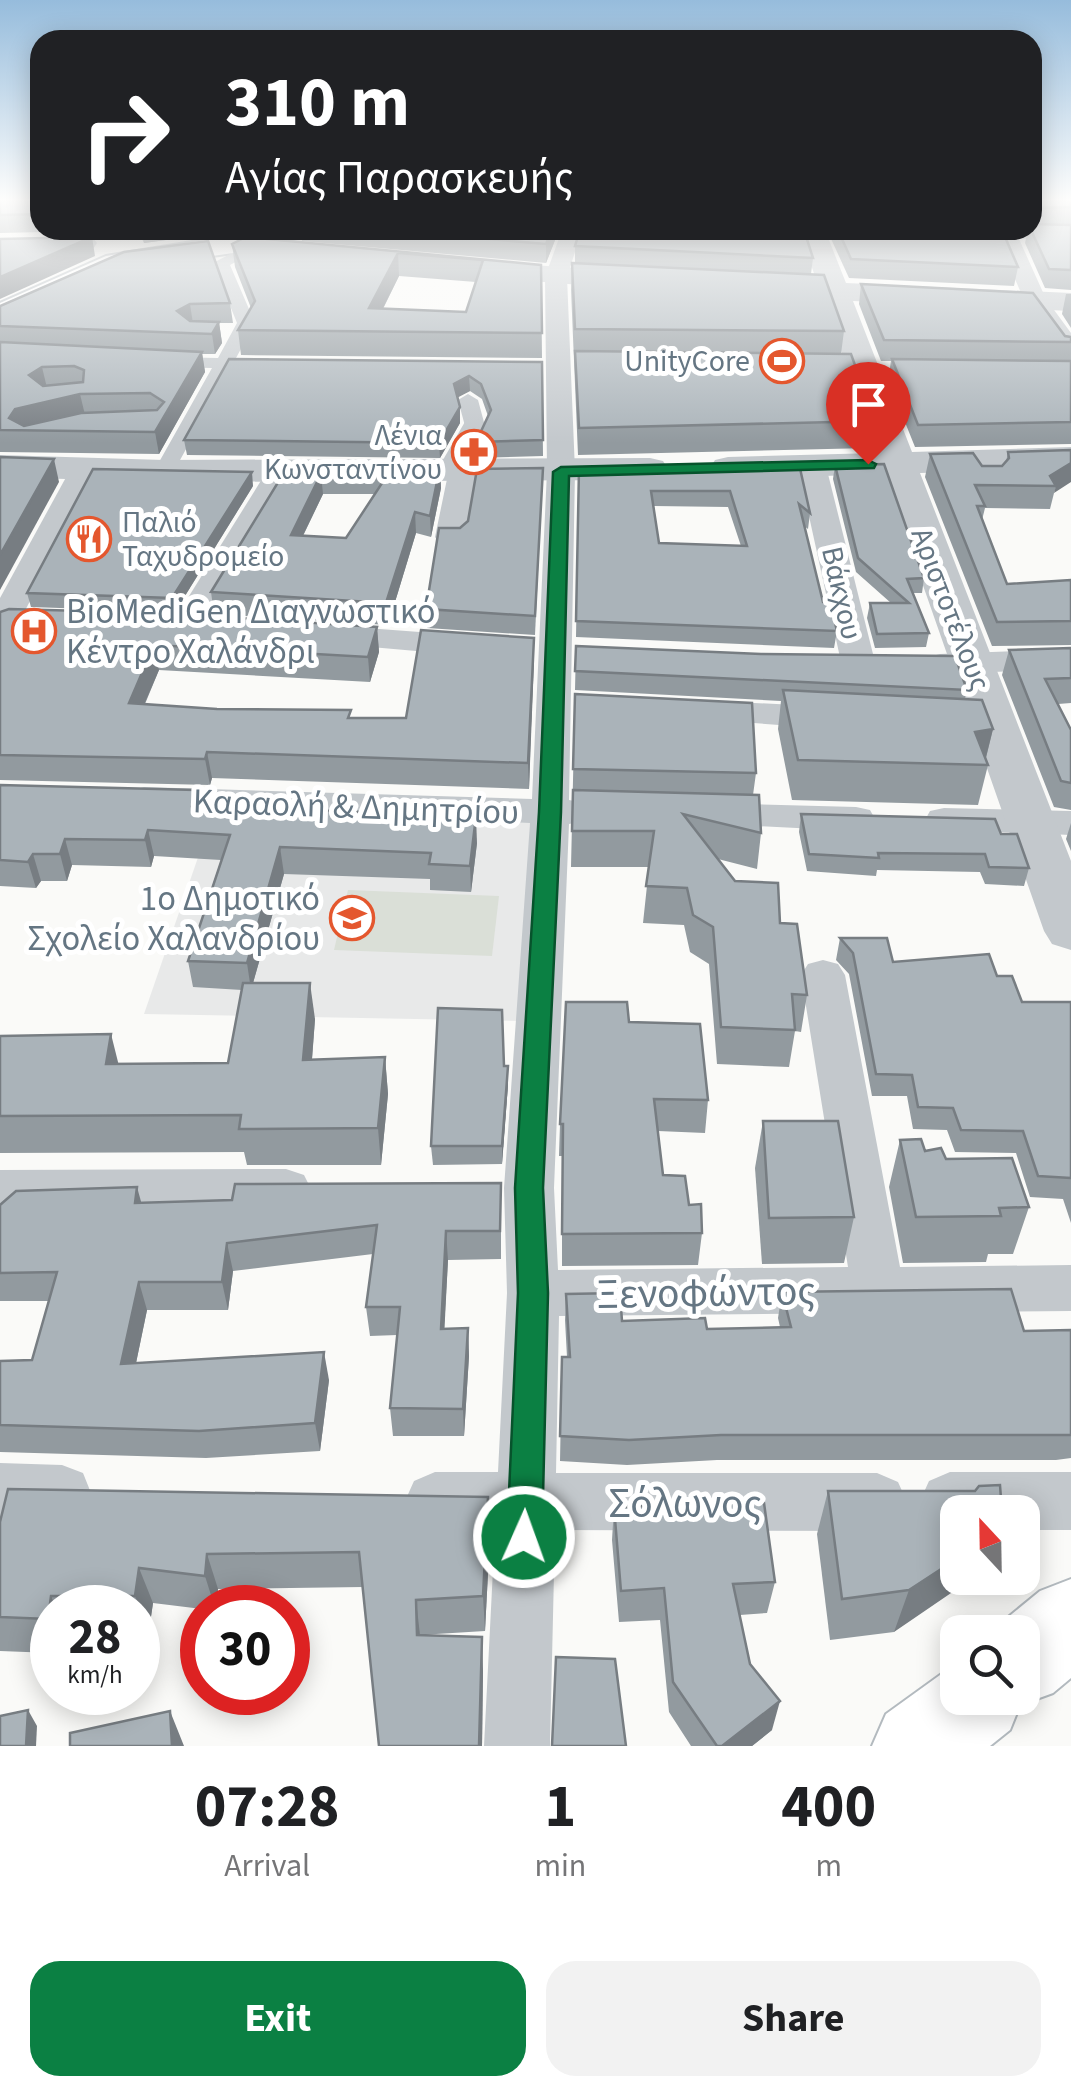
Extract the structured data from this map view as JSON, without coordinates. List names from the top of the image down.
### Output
{
  "streets": {
    "street": [
      "Βάκχου",
      "Αριστοτέλους",
      "Καραολή & Δημητρίου",
      "Ξενοφώντος",
      "Σόλωνος"
    ]
  },
  "places": {
    "sports": ["UnityCore"],
    "pharmacy": ["Λένια Κωνσταντίνου"],
    "restaurant": ["Παλιό Ταχυδρομείο"],
    "hospital": ["BioMediGen Διαγνωστικό Κέντρο Χαλάνδρι"],
    "school or university": ["1ο Δημοτικό Σχολείο Χαλανδρίου"]
  },
  "north": "top",
  "page": {
    "turn": ["310 m", "Αγίας Παρασκευής"],
    "speed": "28 km/h",
    "limit": "30",
    "eta": [
      "07:28",
      "Arrival",
      "1",
      "min",
      "400",
      "m"
    ],
    "buttons": ["Exit", "Share"]
  }
}
